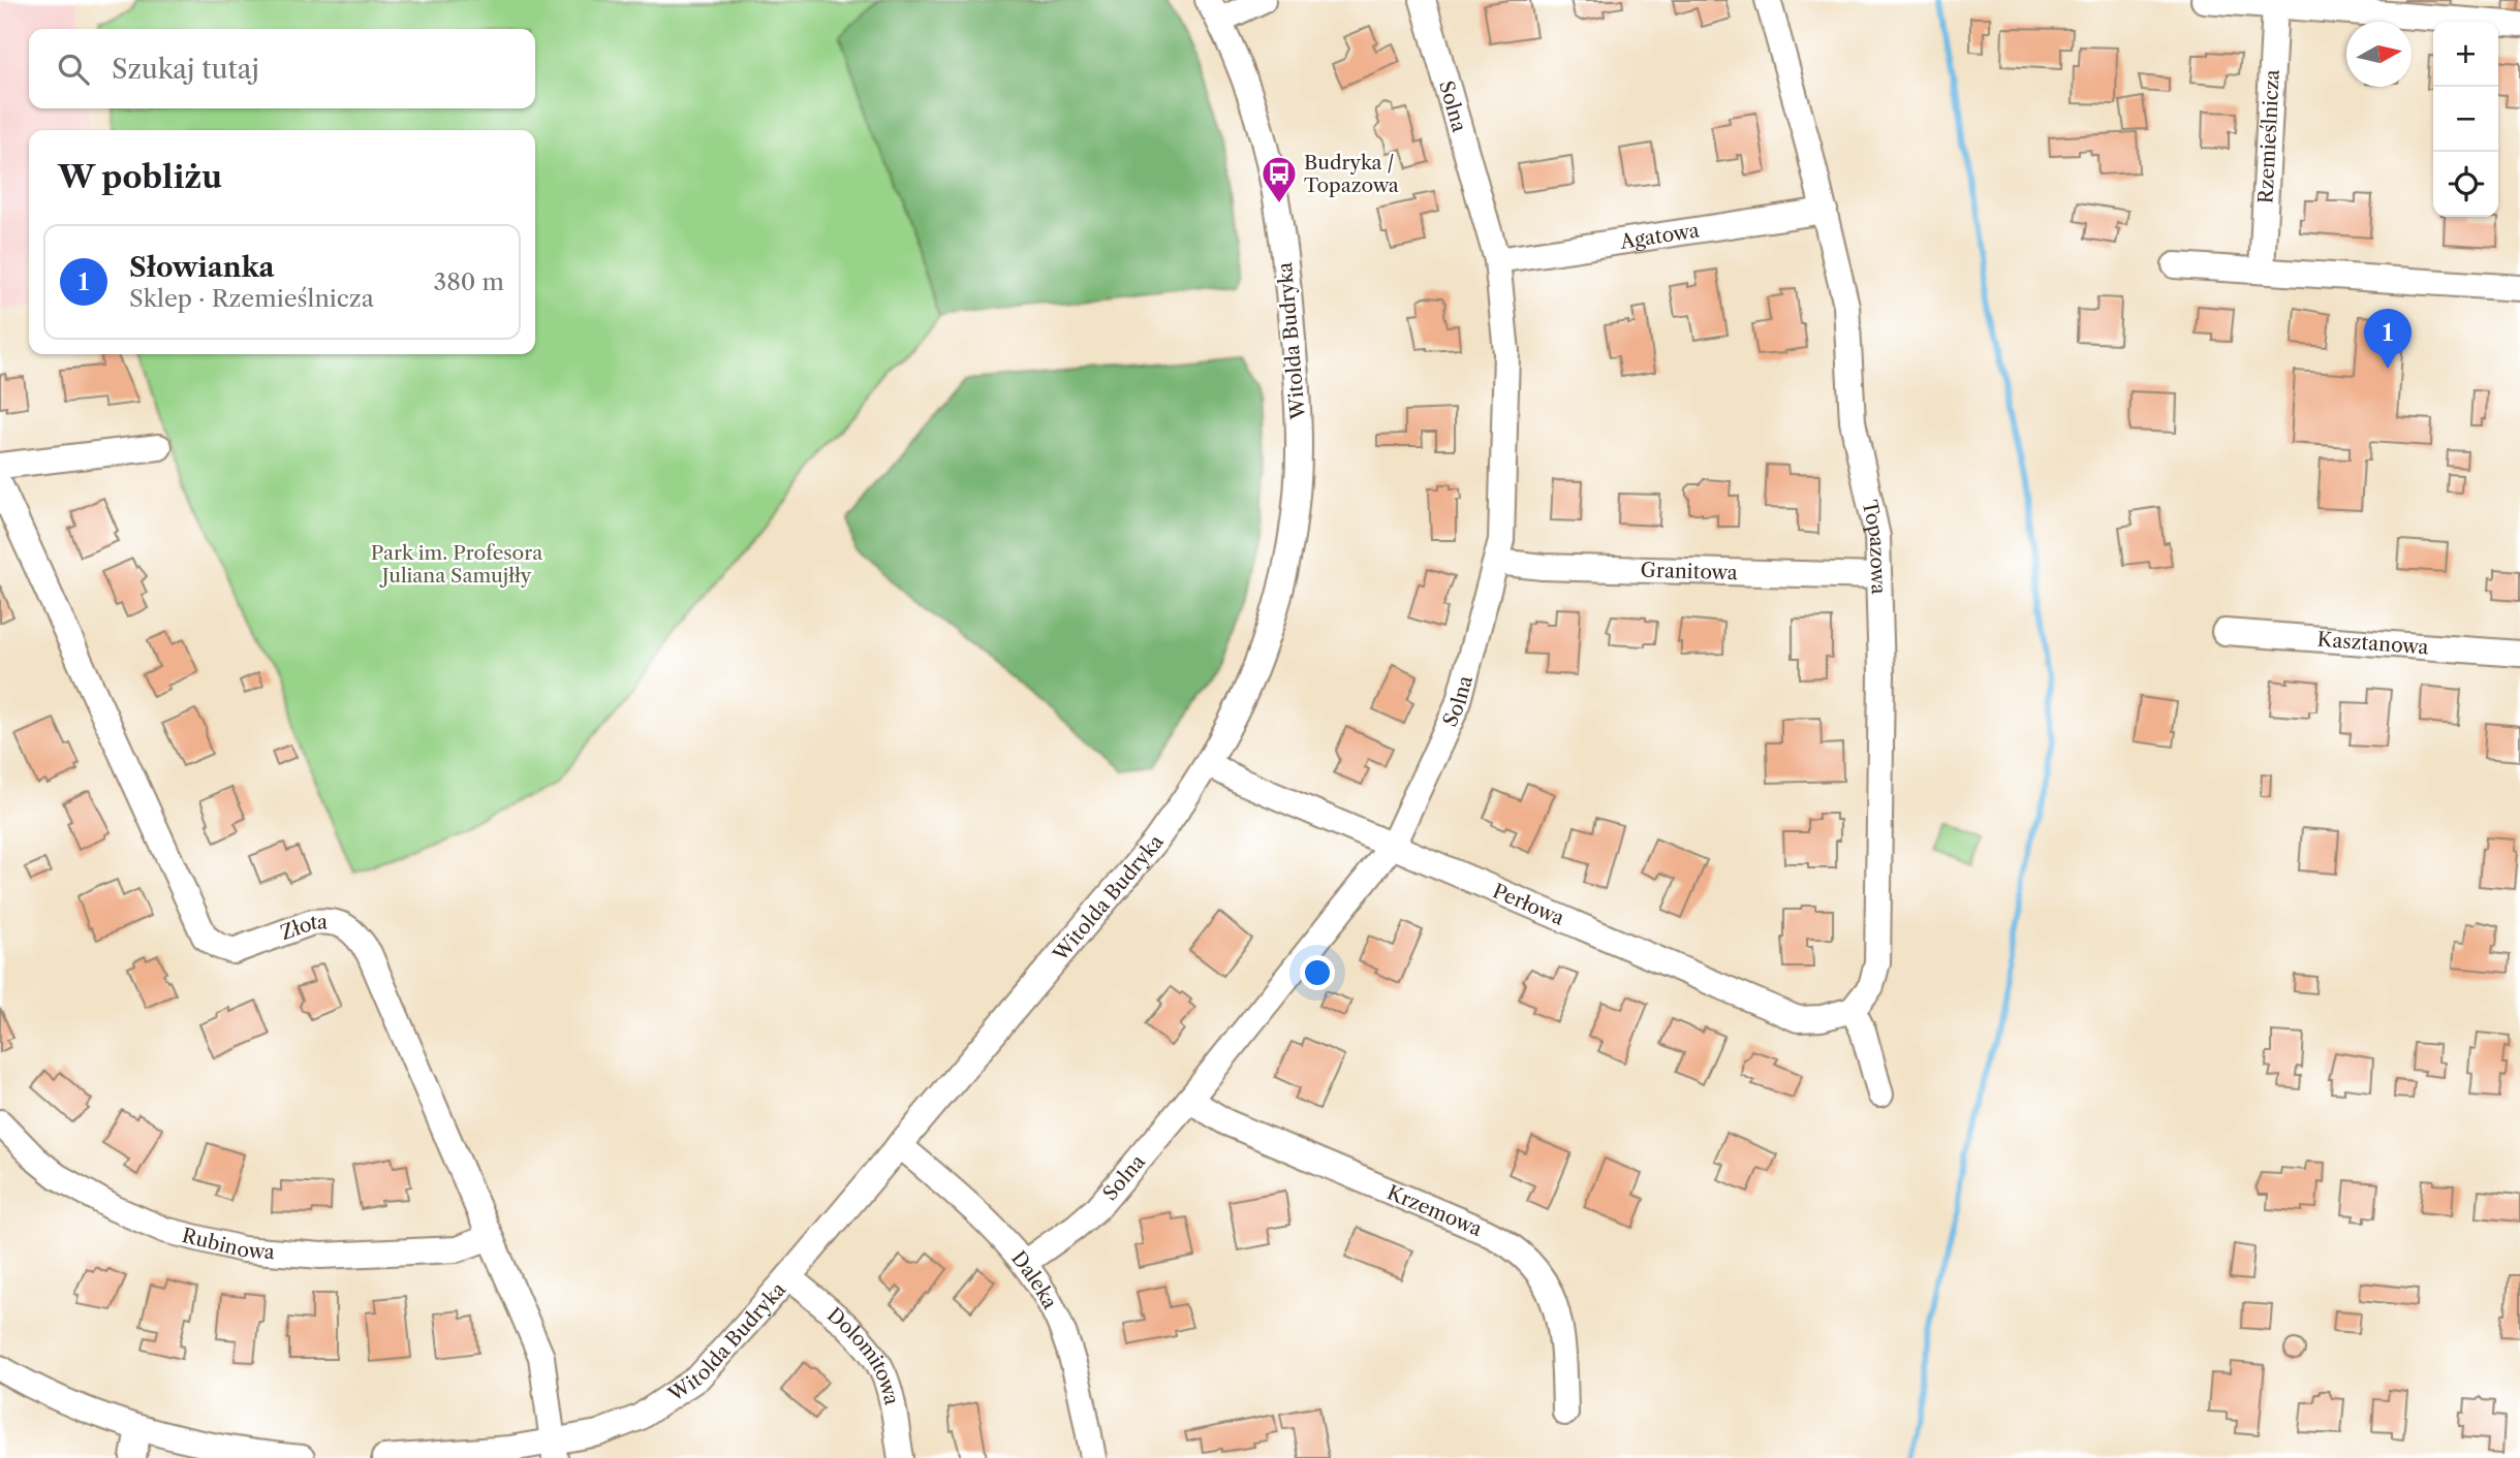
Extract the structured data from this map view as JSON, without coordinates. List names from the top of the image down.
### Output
{
  "streets": {
    "street": [
      "Solna",
      "Rzemieślnicza",
      "Agatowa",
      "Witolda Budryka",
      "Topazowa",
      "Granitowa",
      "Kasztanowa",
      "Perłowa",
      "Złota",
      "Krzemowa",
      "Rubinowa",
      "Daleka",
      "Dolomitowa"
    ]
  },
  "crossings": [
    ["Solna", "Agatowa"],
    ["Solna", "Granitowa"],
    ["Solna", "Perłowa"],
    ["Solna", "Krzemowa"],
    ["Solna", "Daleka"],
    ["Agatowa", "Topazowa"],
    ["Witolda Budryka", "Perłowa"],
    ["Witolda Budryka", "Złota"],
    ["Witolda Budryka", "Daleka"],
    ["Witolda Budryka", "Dolomitowa"],
    ["Topazowa", "Granitowa"],
    ["Topazowa", "Perłowa"],
    ["Złota", "Rubinowa"]
  ],
  "parks": ["Park im. Profesora Juliana Samujłły"],
  "places": {
    "bus stop": ["Budryka / Topazowa"]
  },
  "north": "right",
  "page": {
    "map_buttons": ["+", "−"],
    "search": "Szukaj tutaj",
    "heading": "W pobliżu",
    "list": [
      {
        "mark": "1",
        "name": "Słowianka",
        "note": "Sklep · Rzemieślnicza",
        "value": "380 m"
      }
    ],
    "pins": "1"
  }
}
